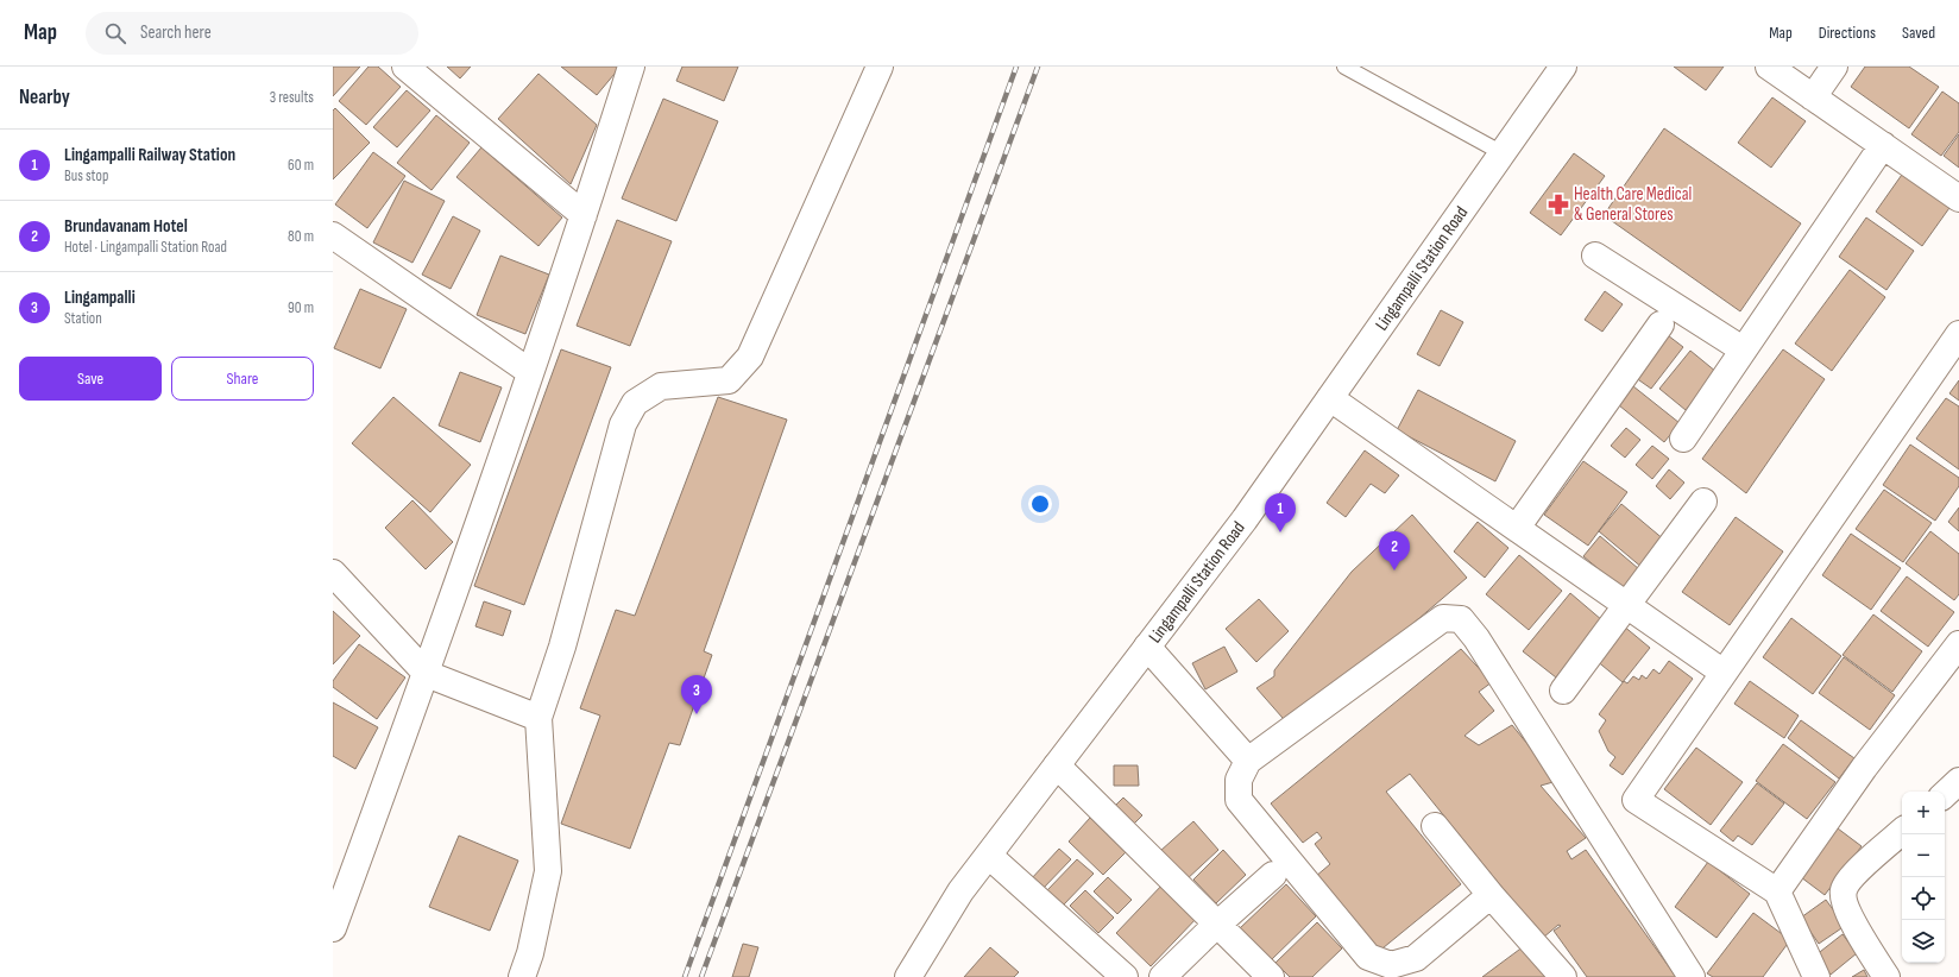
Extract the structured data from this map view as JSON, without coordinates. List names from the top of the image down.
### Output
{
  "streets": {
    "street": ["Lingampalli Station Road"]
  },
  "places": {
    "pharmacy": ["Health Care Medical & General Stores"]
  },
  "page": {
    "header": "Map",
    "search": "Search here",
    "nav": ["Map", "Directions", "Saved"],
    "heading": ["Nearby", "3 results"],
    "list": [
      {
        "mark": "1",
        "name": "Lingampalli Railway Station",
        "note": "Bus stop",
        "value": "60 m"
      },
      {
        "mark": "2",
        "name": "Brundavanam Hotel",
        "note": "Hotel · Lingampalli Station Road",
        "value": "80 m"
      },
      {
        "mark": "3",
        "name": "Lingampalli",
        "note": "Station",
        "value": "90 m"
      }
    ],
    "buttons": ["Save", "Share"],
    "pins": ["1", "2", "3"],
    "map_buttons": ["+", "−"]
  }
}
